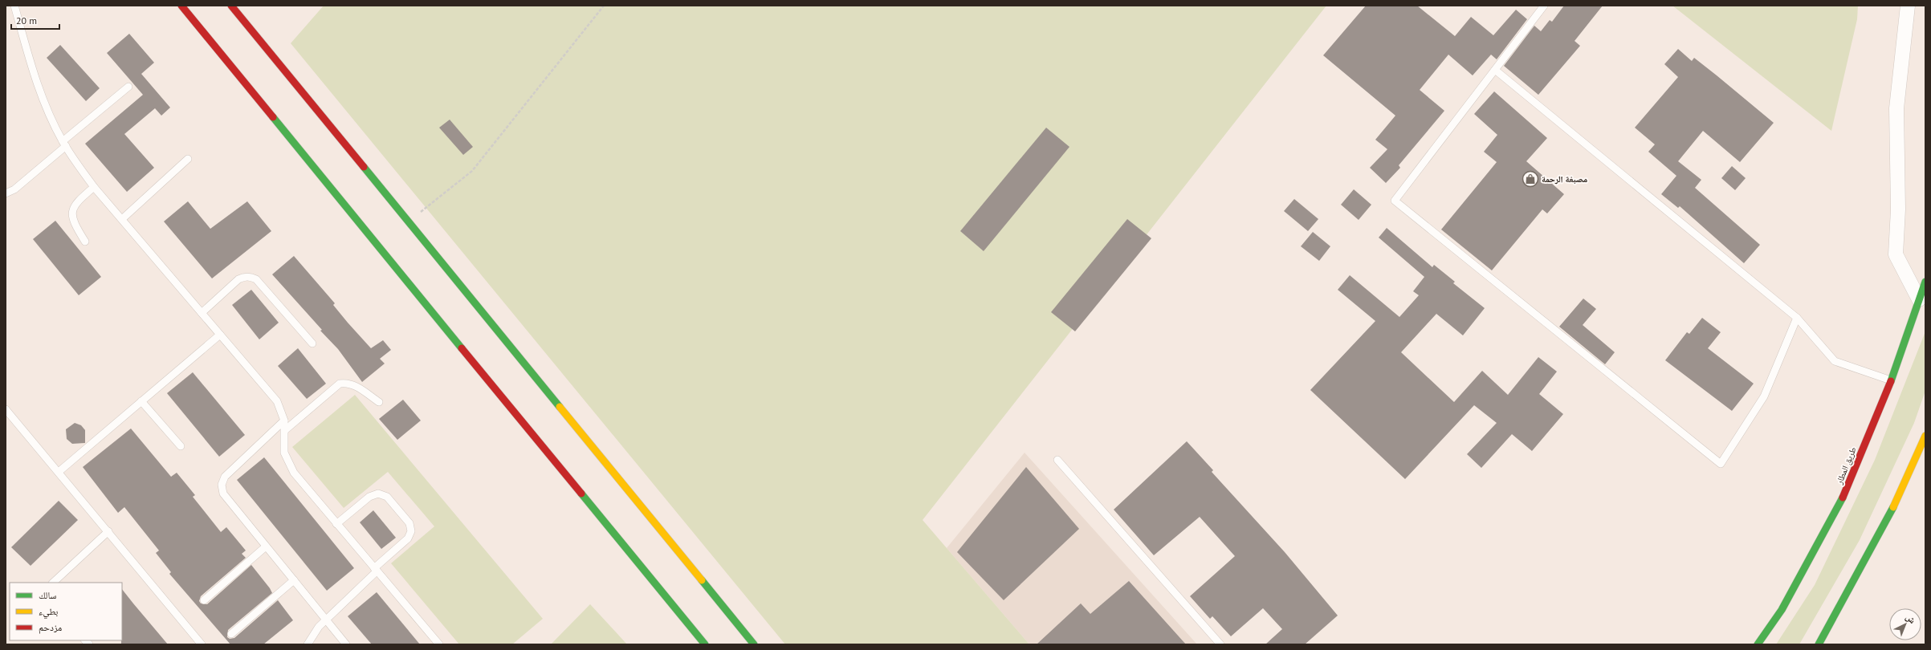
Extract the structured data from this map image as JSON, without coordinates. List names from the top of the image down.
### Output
{
  "streets": {
    "main road": ["طريق المطار"]
  },
  "places": {
    "shop": ["مصبغة الرحمة"]
  },
  "legend": ["سالك", "بطيء", "مزدحم"],
  "scale_bar": "20 m",
  "north": "top right"
}
